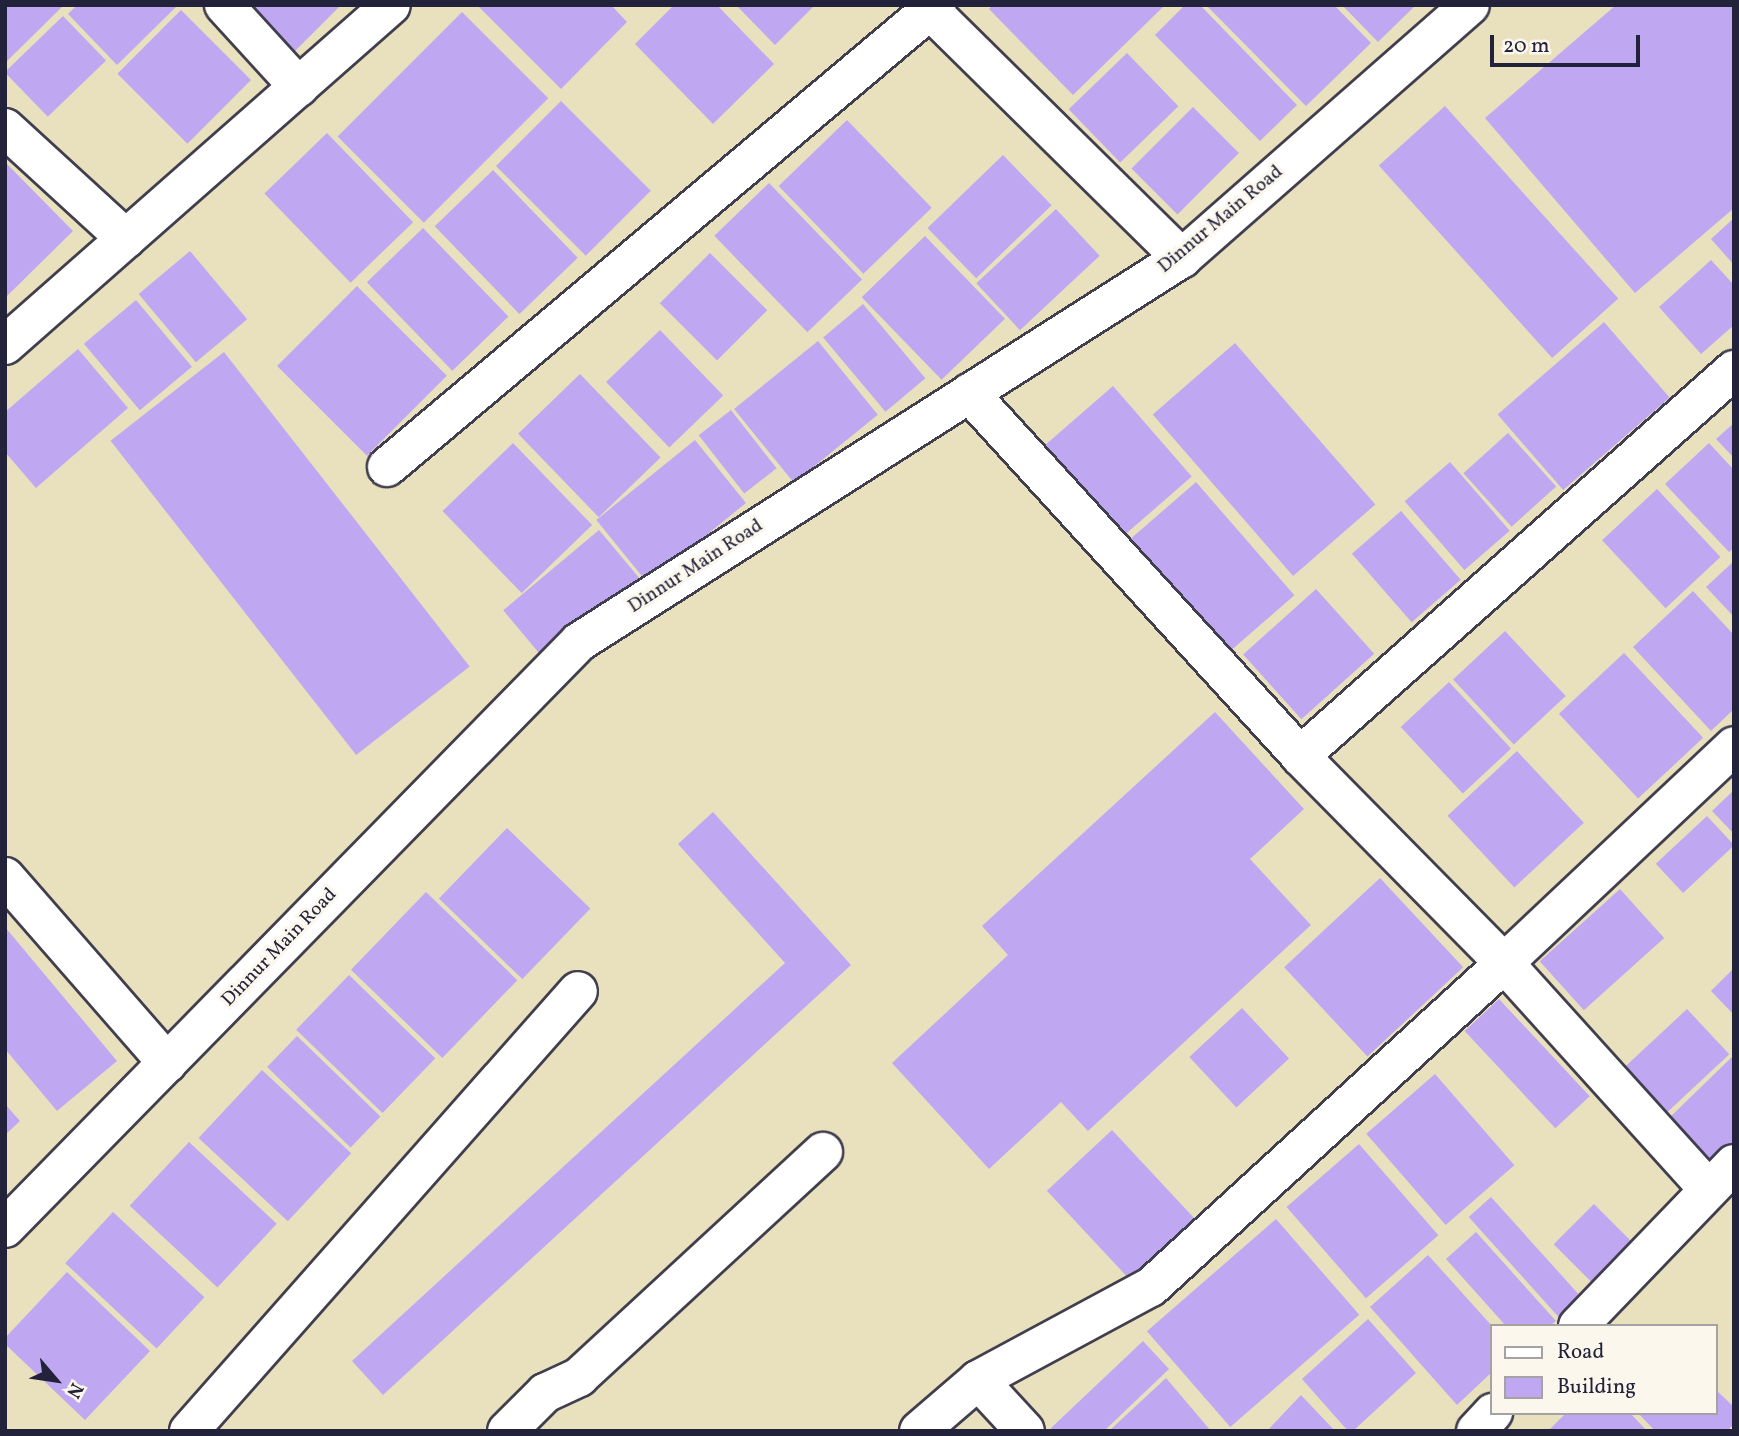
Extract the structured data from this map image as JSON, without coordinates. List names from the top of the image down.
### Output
{
  "streets": {
    "street": ["Dinnur Main Road"]
  },
  "legend": ["Road", "Building"],
  "scale_bar": "20 m",
  "north": "bottom right"
}
